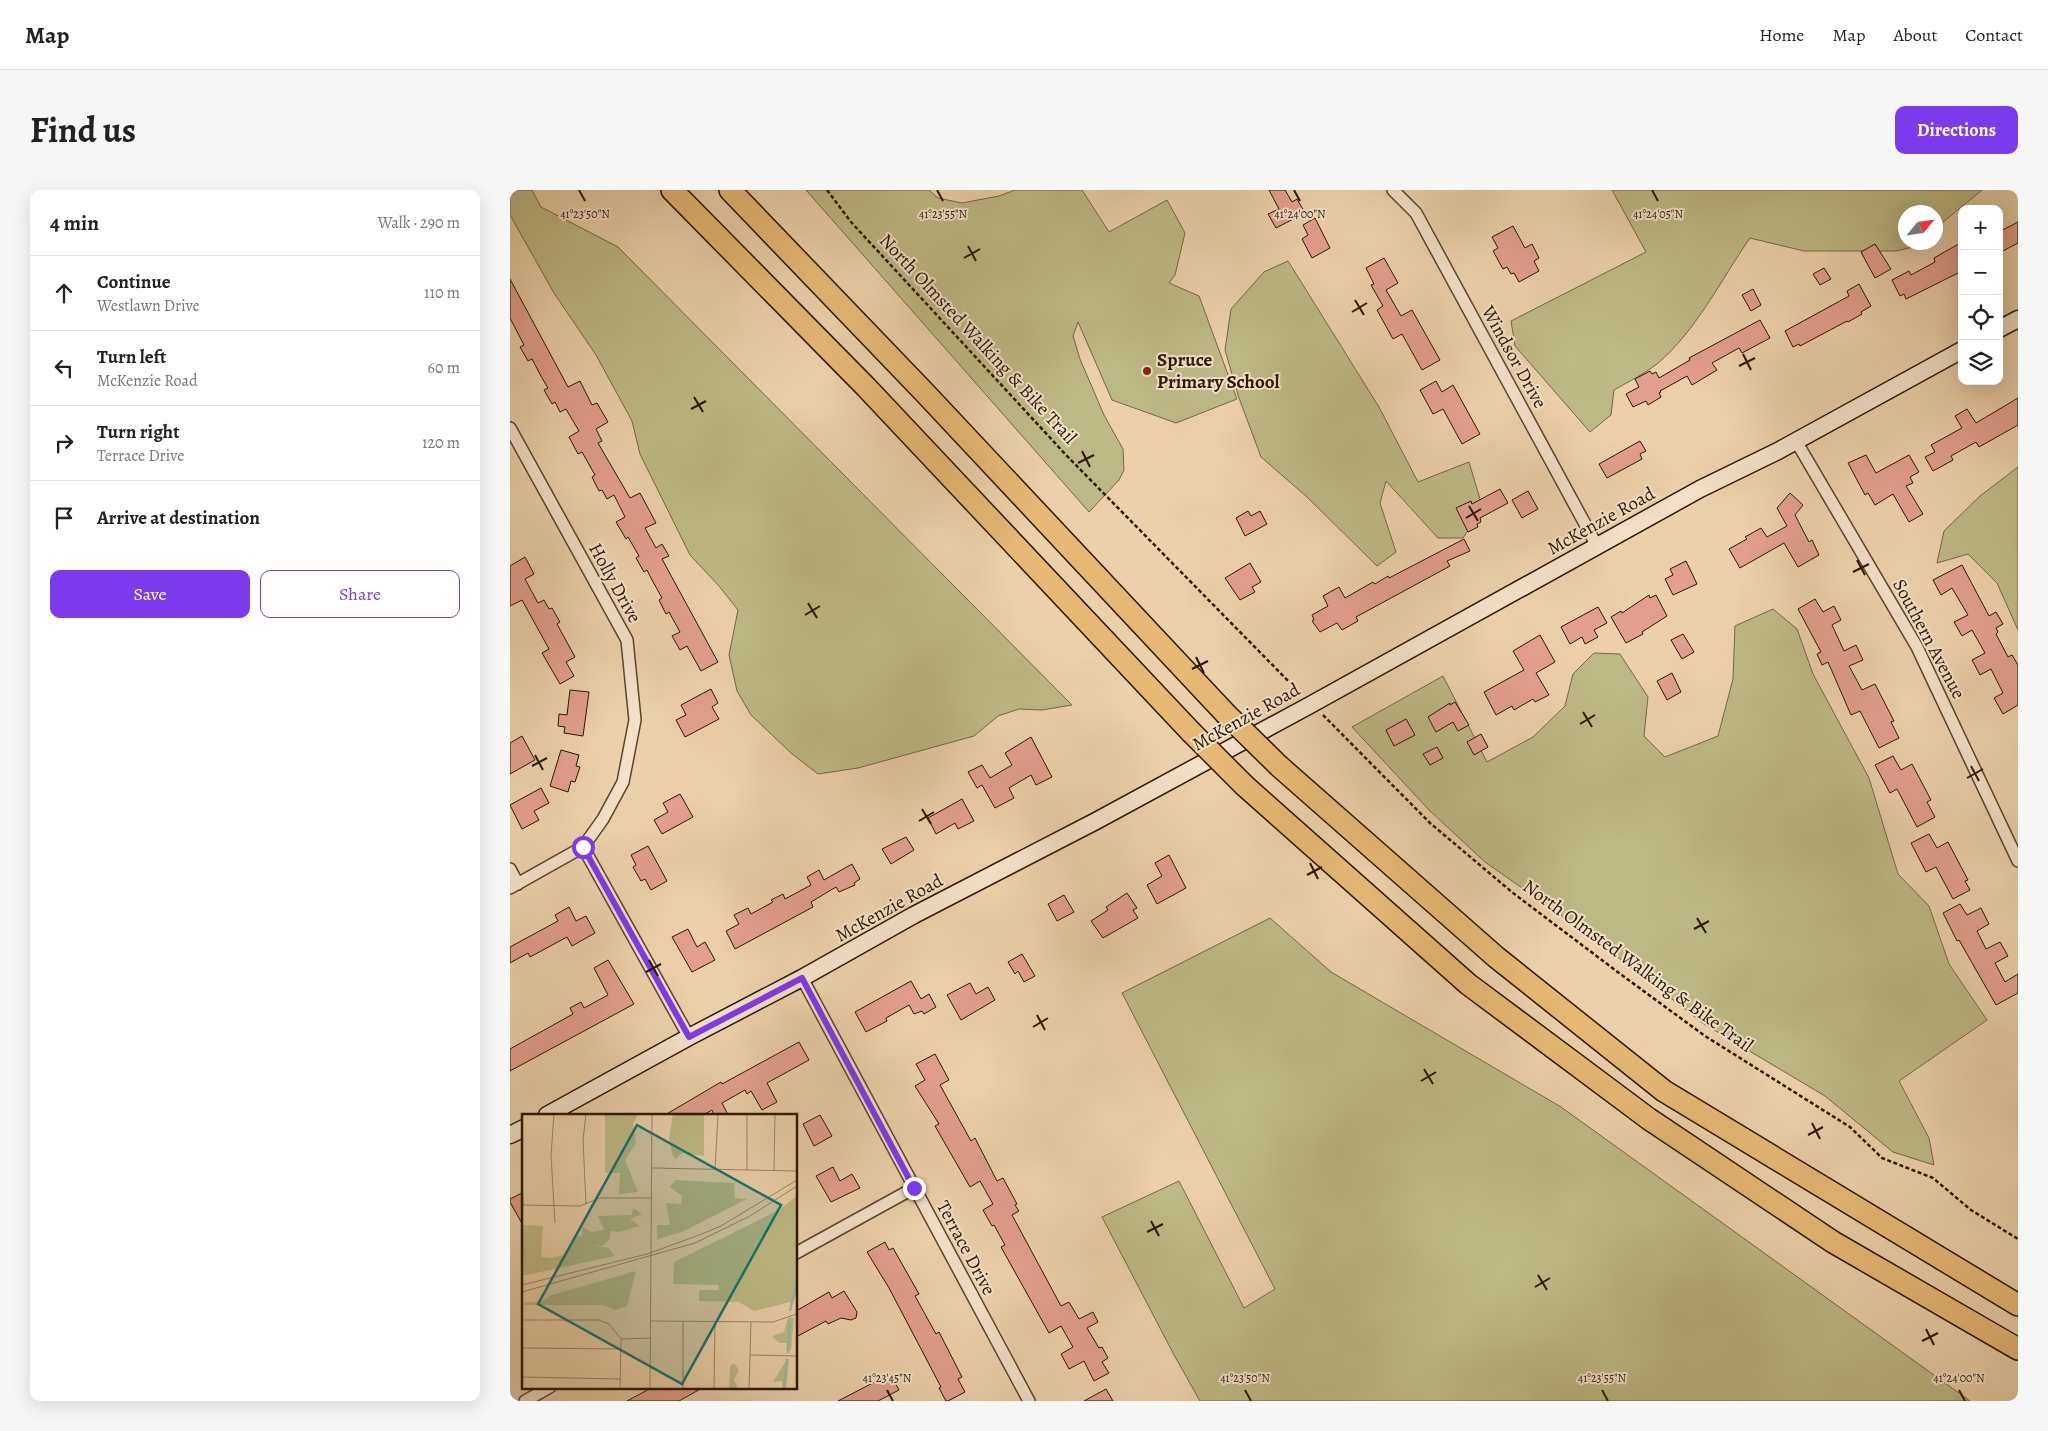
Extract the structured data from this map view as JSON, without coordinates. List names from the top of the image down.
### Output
{
  "streets": {
    "street": [
      "Windsor Drive",
      "McKenzie Road",
      "Holly Drive",
      "Southern Avenue",
      "Terrace Drive"
    ],
    "path": ["North Olmsted Walking & Bike Trail"]
  },
  "crossings": [
    ["Windsor Drive", "McKenzie Road"],
    ["McKenzie Road", "Southern Avenue"],
    ["McKenzie Road", "Terrace Drive"]
  ],
  "places": ["Spruce Primary School"],
  "north": "top right",
  "page": {
    "header": "Map",
    "nav": [
      "Home",
      "Map",
      "About",
      "Contact"
    ],
    "title": "Find us",
    "buttons": [
      "Directions",
      ["Save", "Share"]
    ],
    "heading": ["4 min", "Walk · 290 m"],
    "map_buttons": ["+", "−"],
    "list": [
      ["Continue", "Westlawn Drive", "110 m"],
      ["Turn left", "McKenzie Road", "60 m"],
      ["Turn right", "Terrace Drive", "120 m"],
      "Arrive at destination"
    ]
  },
  "coordinates": [
    "41°23'50\"N",
    "41°23'55\"N",
    "41°24'00\"N",
    "41°24'05\"N",
    "41°23'45\"N"
  ]
}
